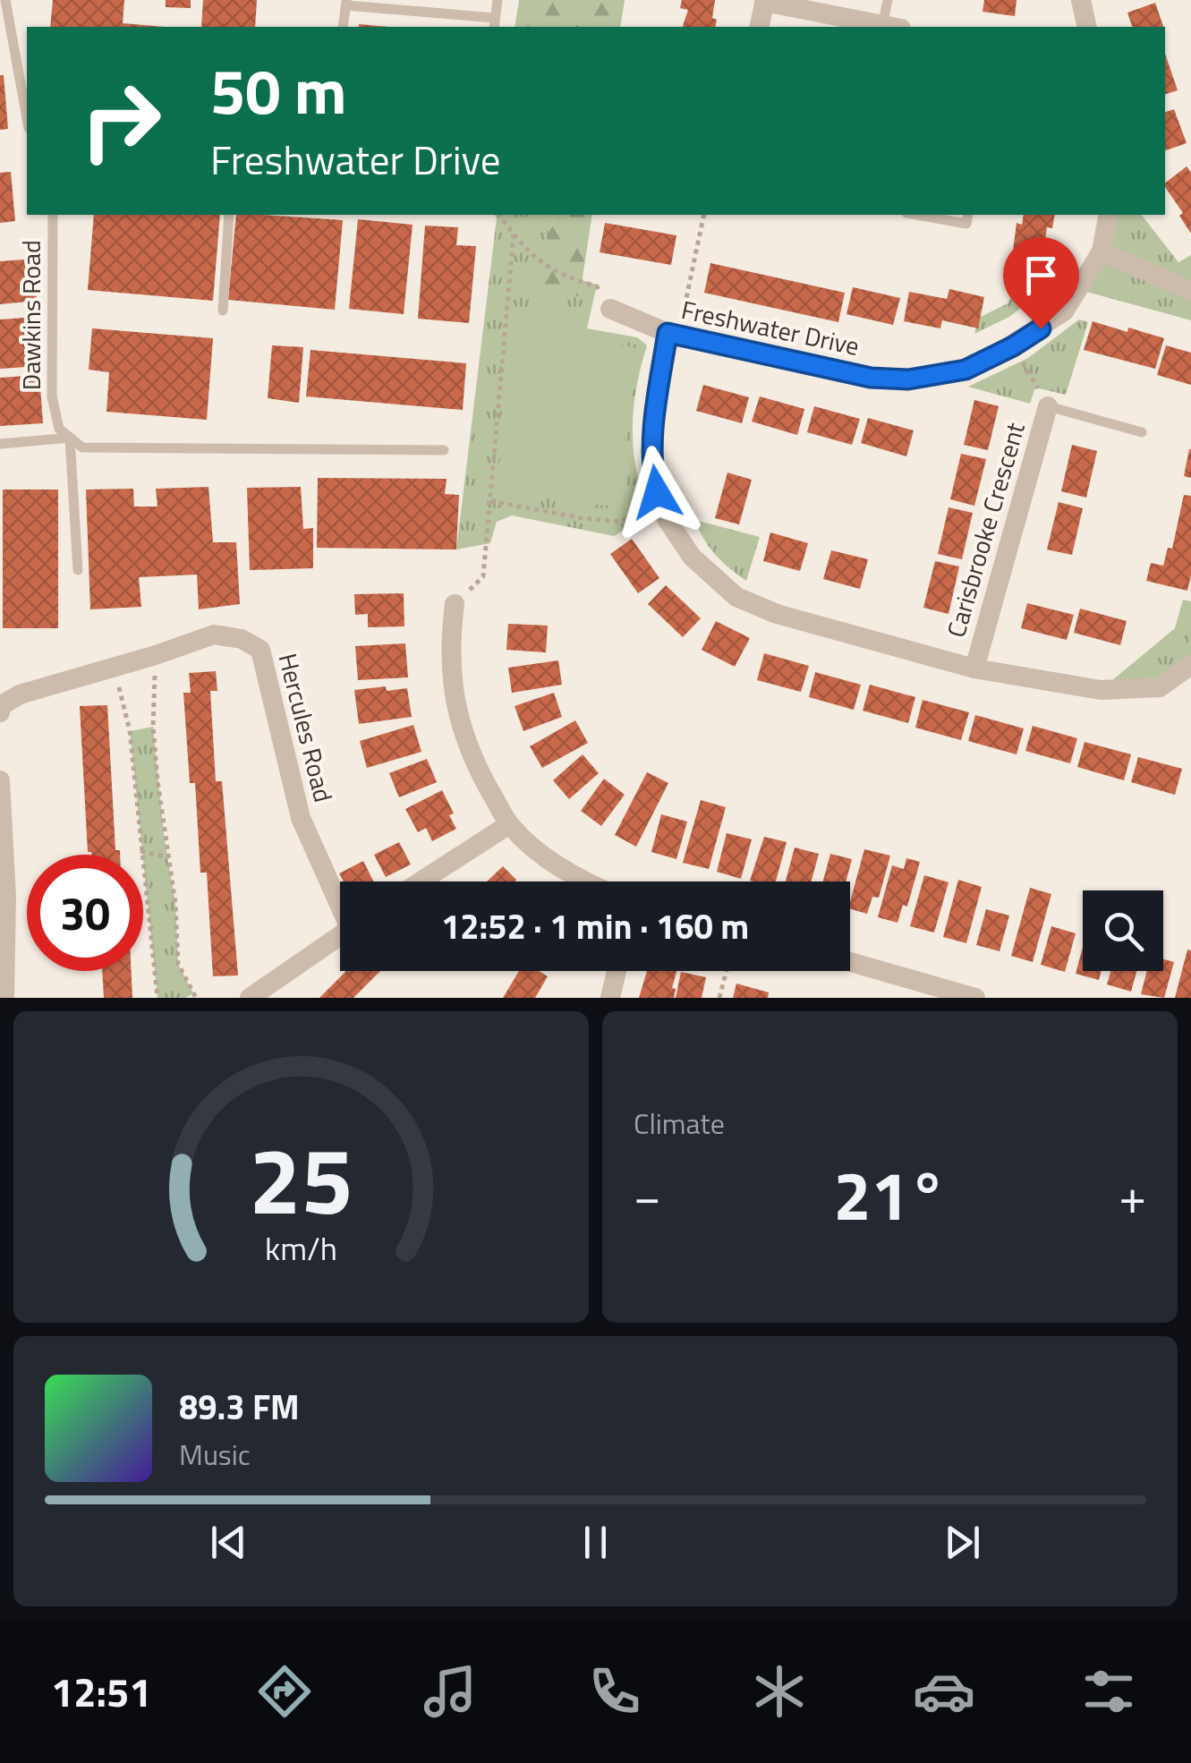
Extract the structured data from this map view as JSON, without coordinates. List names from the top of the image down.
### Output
{
  "streets": {
    "street": ["Freshwater Drive", "Carisbrooke Crescent", "Hercules Road"],
    "lane": ["Dawkins Road"]
  },
  "crossings": [
    ["Freshwater Drive", "Carisbrooke Crescent"]
  ],
  "page": {
    "turn": ["50 m", "Freshwater Drive"],
    "limit": "30",
    "trip": "12:52 · 1 min · 160 m",
    "tile": "Climate",
    "heat": ["−", "21°", "+"],
    "song": ["89.3 FM", "Music"],
    "tabs": "12:51",
    "gauge": ["25", "km/h"]
  }
}
